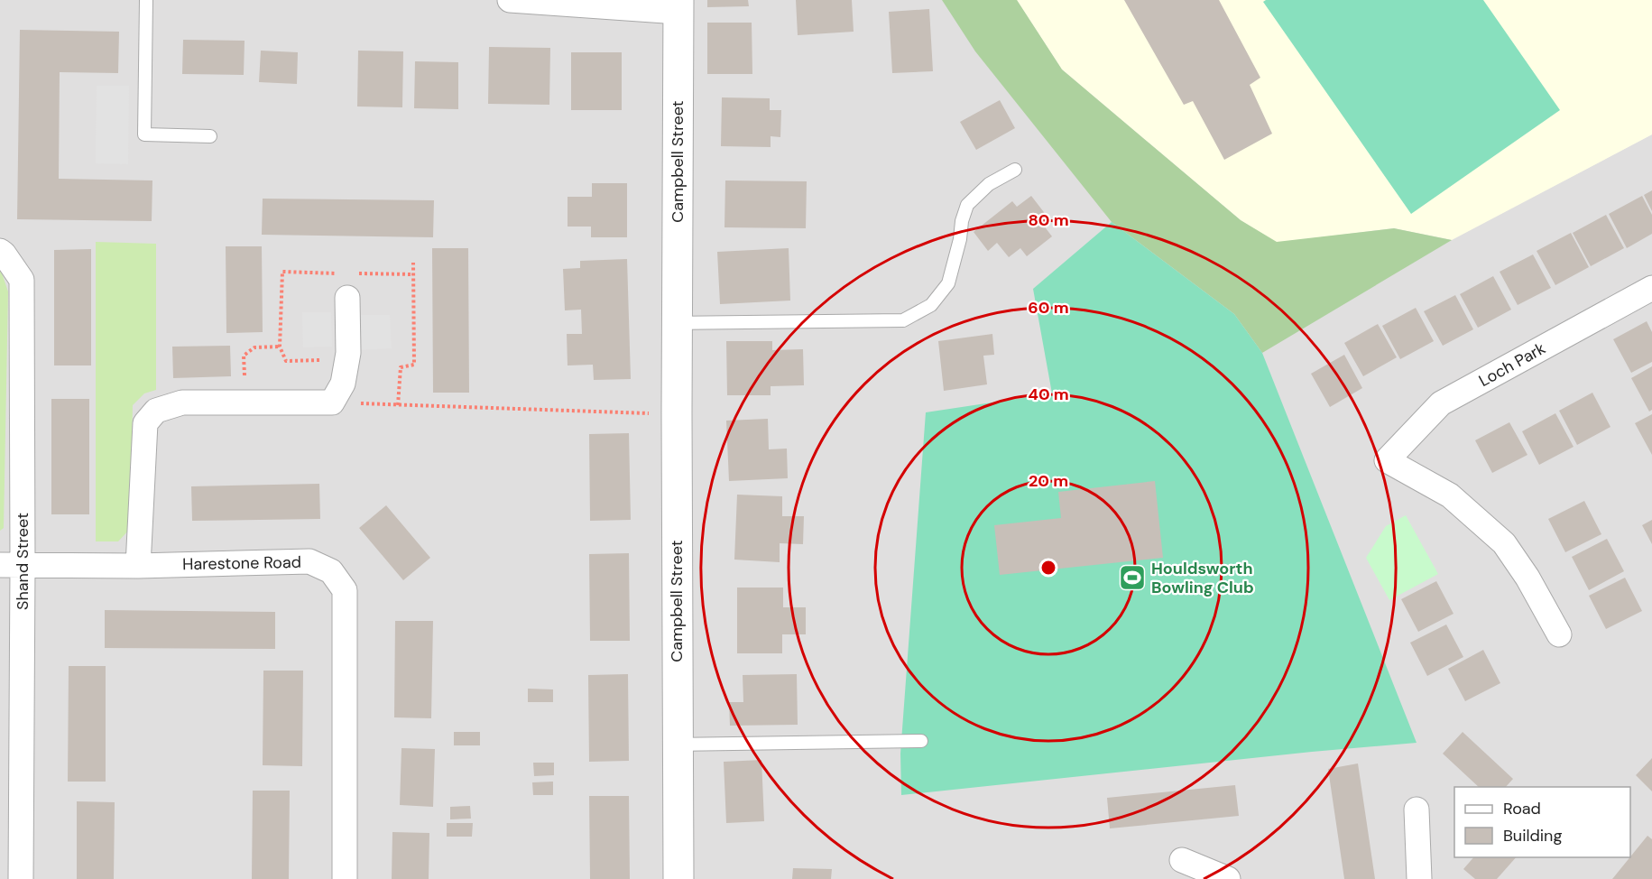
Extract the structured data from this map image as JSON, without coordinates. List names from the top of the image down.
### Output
{
  "streets": {
    "street": [
      "Campbell Street",
      "Loch Park",
      "Shand Street",
      "Harestone Road"
    ]
  },
  "crossings": [
    ["Shand Street", "Harestone Road"]
  ],
  "places": {
    "sports": ["Houldsworth Bowling Club"]
  },
  "legend": ["Road", "Building"],
  "rings": [
    "80 m",
    "60 m",
    "40 m",
    "20 m"
  ]
}
